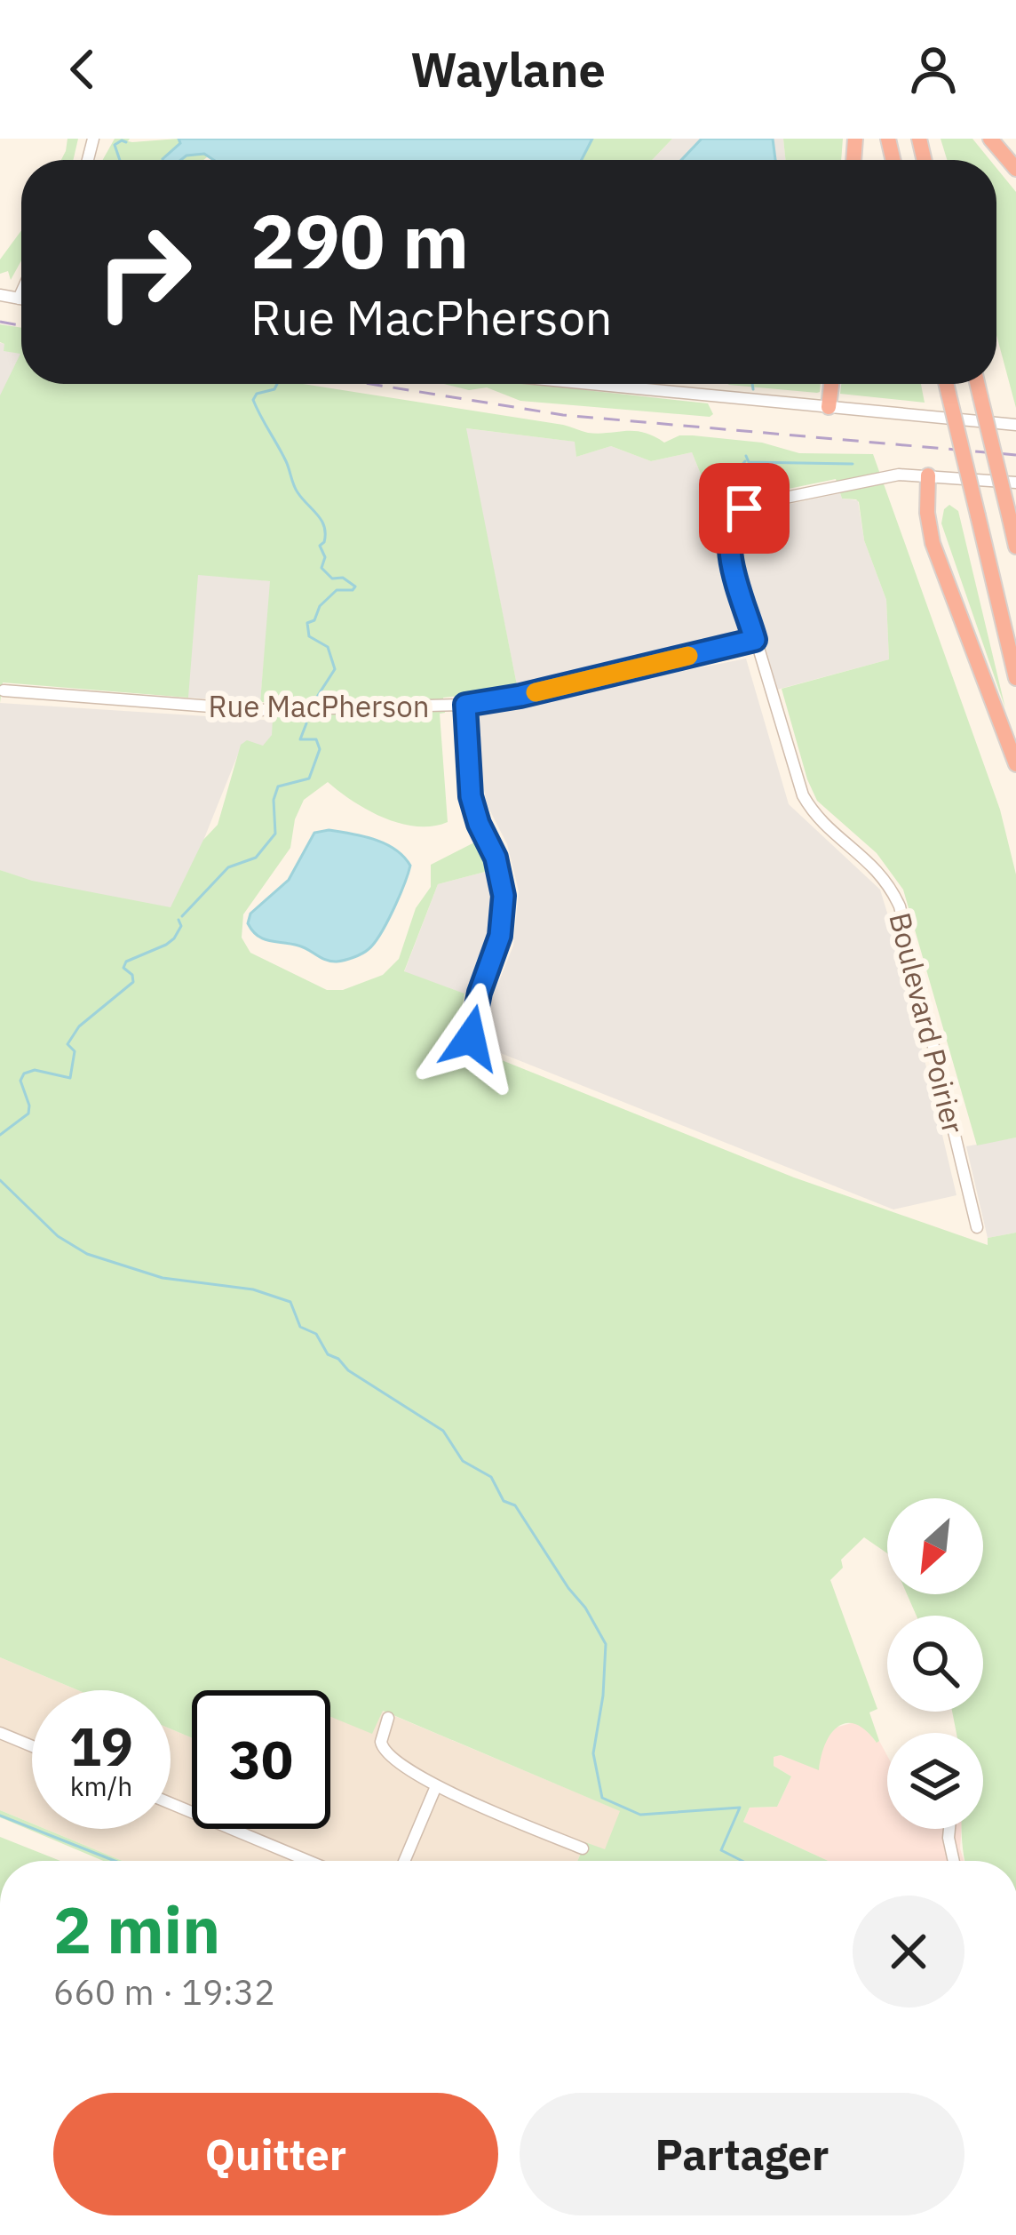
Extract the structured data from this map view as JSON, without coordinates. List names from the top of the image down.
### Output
{
  "streets": {
    "street": ["Rue MacPherson", "Boulevard Poirier"]
  },
  "crossings": [
    ["Rue MacPherson", "Boulevard Poirier"]
  ],
  "north": "bottom left",
  "page": {
    "header": "Waylane",
    "turn": ["290 m", "Rue MacPherson"],
    "speed": "19 km/h",
    "limit": "30",
    "heading": ["2 min", "660 m · 19:32"],
    "buttons": ["Quitter", "Partager"]
  }
}
